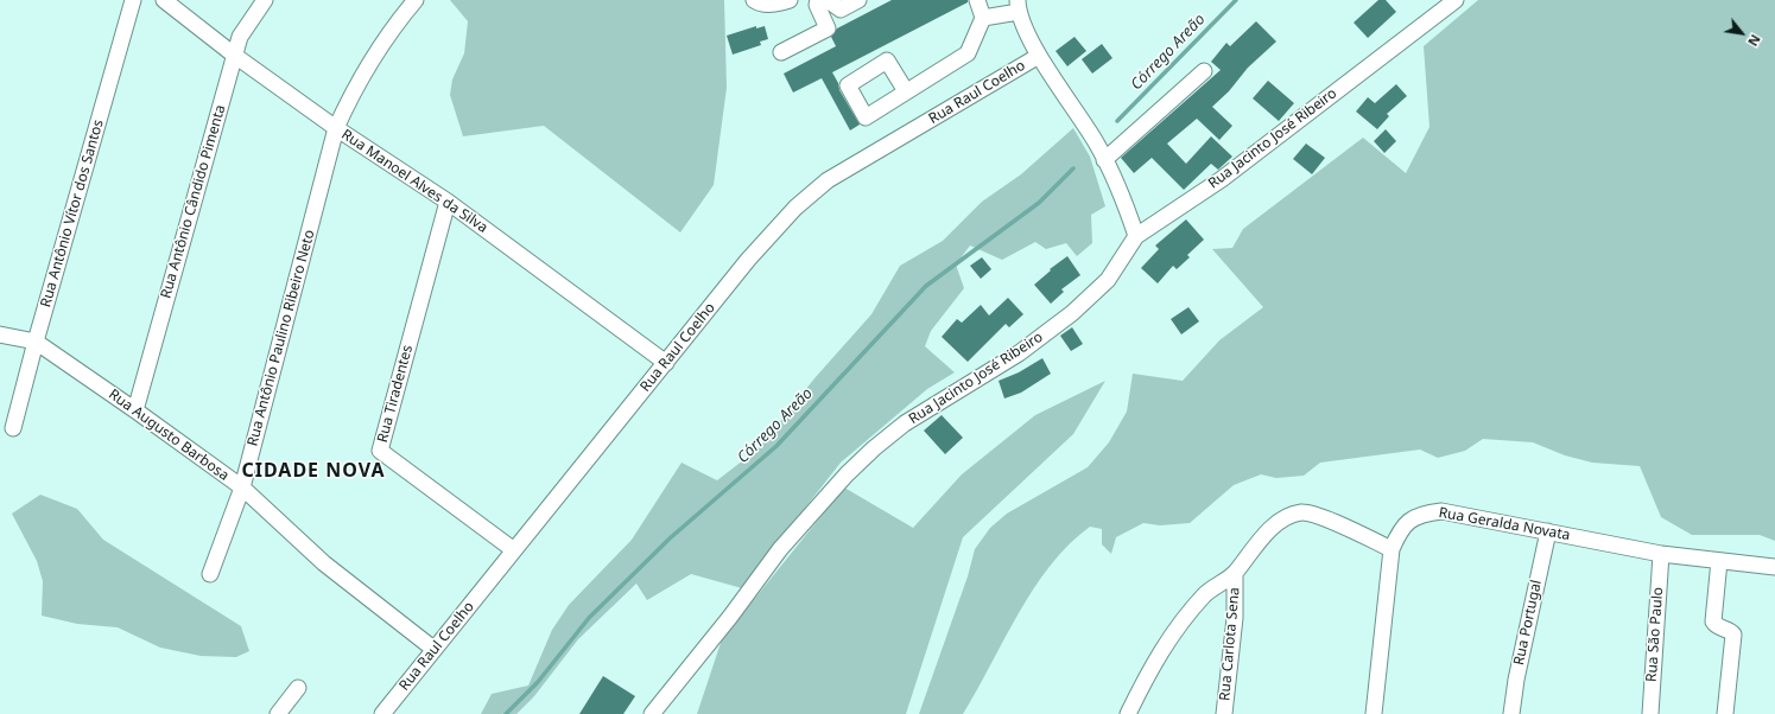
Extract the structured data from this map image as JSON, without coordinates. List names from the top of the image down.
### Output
{
  "streets": {
    "street": [
      "Rua Raul Coelho",
      "Rua Jacinto José Ribeiro",
      "Rua Manoel Alves da Silva",
      "Rua Antônio Cândido Pimenta",
      "Rua Antônio Vítor dos Santos",
      "Rua Antônio Paulino Ribeiro Neto",
      "Rua Tiradentes",
      "Rua Augusto Barbosa",
      "Rua Geralda Novata",
      "Rua Portugal",
      "Rua São Paulo",
      "Rua Carlota Sena"
    ]
  },
  "crossings": [
    ["Rua Raul Coelho", "Rua Manoel Alves da Silva"],
    ["Rua Raul Coelho", "Rua Tiradentes"],
    ["Rua Raul Coelho", "Rua Augusto Barbosa"],
    ["Rua Manoel Alves da Silva", "Rua Antônio Cândido Pimenta"],
    ["Rua Manoel Alves da Silva", "Rua Antônio Paulino Ribeiro Neto"],
    ["Rua Manoel Alves da Silva", "Rua Tiradentes"],
    ["Rua Antônio Cândido Pimenta", "Rua Augusto Barbosa"],
    ["Rua Antônio Vítor dos Santos", "Rua Augusto Barbosa"],
    ["Rua Antônio Paulino Ribeiro Neto", "Rua Augusto Barbosa"],
    ["Rua Geralda Novata", "Rua Portugal"],
    ["Rua Geralda Novata", "Rua São Paulo"]
  ],
  "districts": ["CIDADE NOVA"],
  "water": ["Córrego Areão"],
  "north": "bottom right"
}
